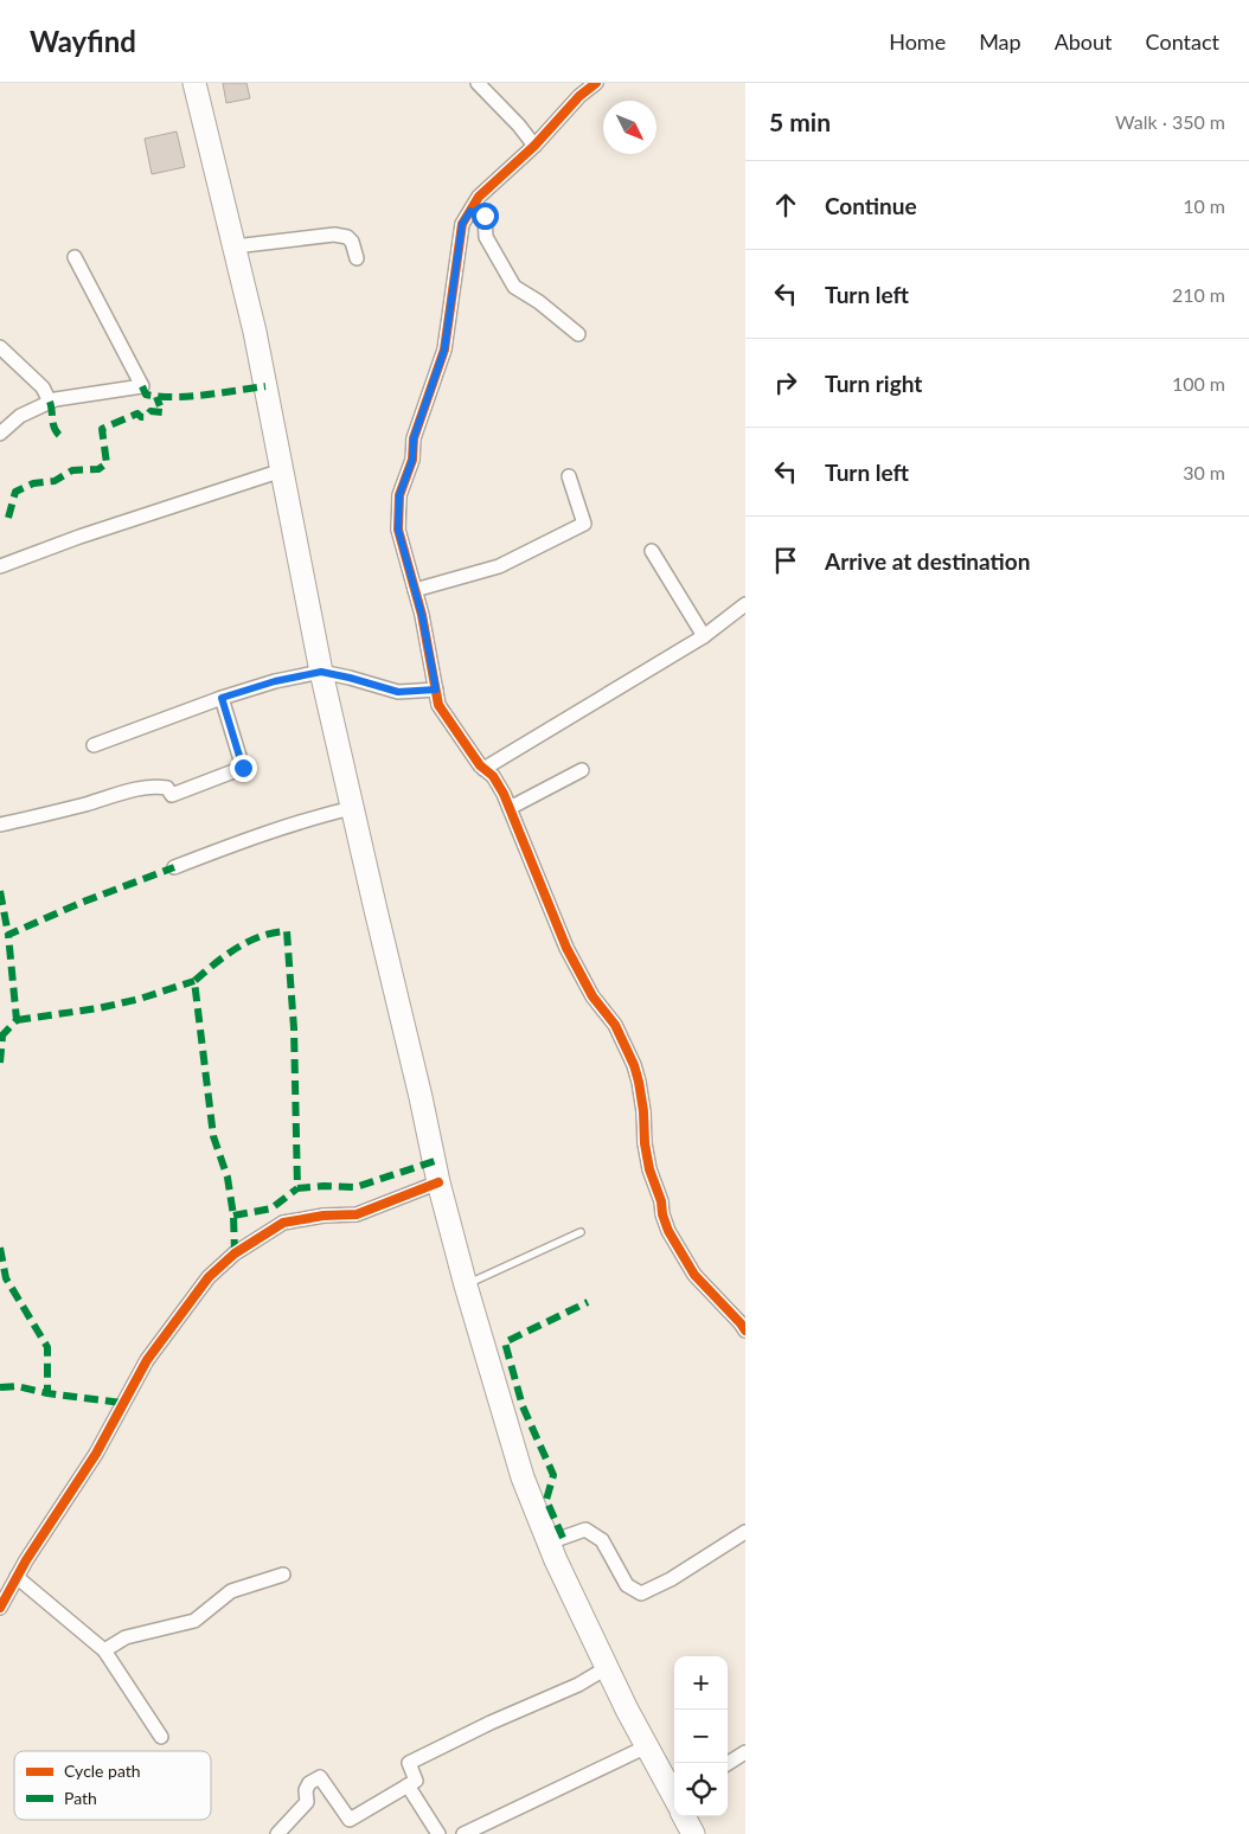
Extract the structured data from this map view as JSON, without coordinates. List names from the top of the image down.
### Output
{
  "legend": ["Cycle path", "Path"],
  "north": "bottom right",
  "page": {
    "header": "Wayfind",
    "nav": [
      "Home",
      "Map",
      "About",
      "Contact"
    ],
    "heading": ["5 min", "Walk · 350 m"],
    "list": [
      ["Continue", "10 m"],
      ["Turn left", "210 m"],
      ["Turn right", "100 m"],
      ["Turn left", "30 m"],
      "Arrive at destination"
    ],
    "map_buttons": ["+", "−"]
  }
}
